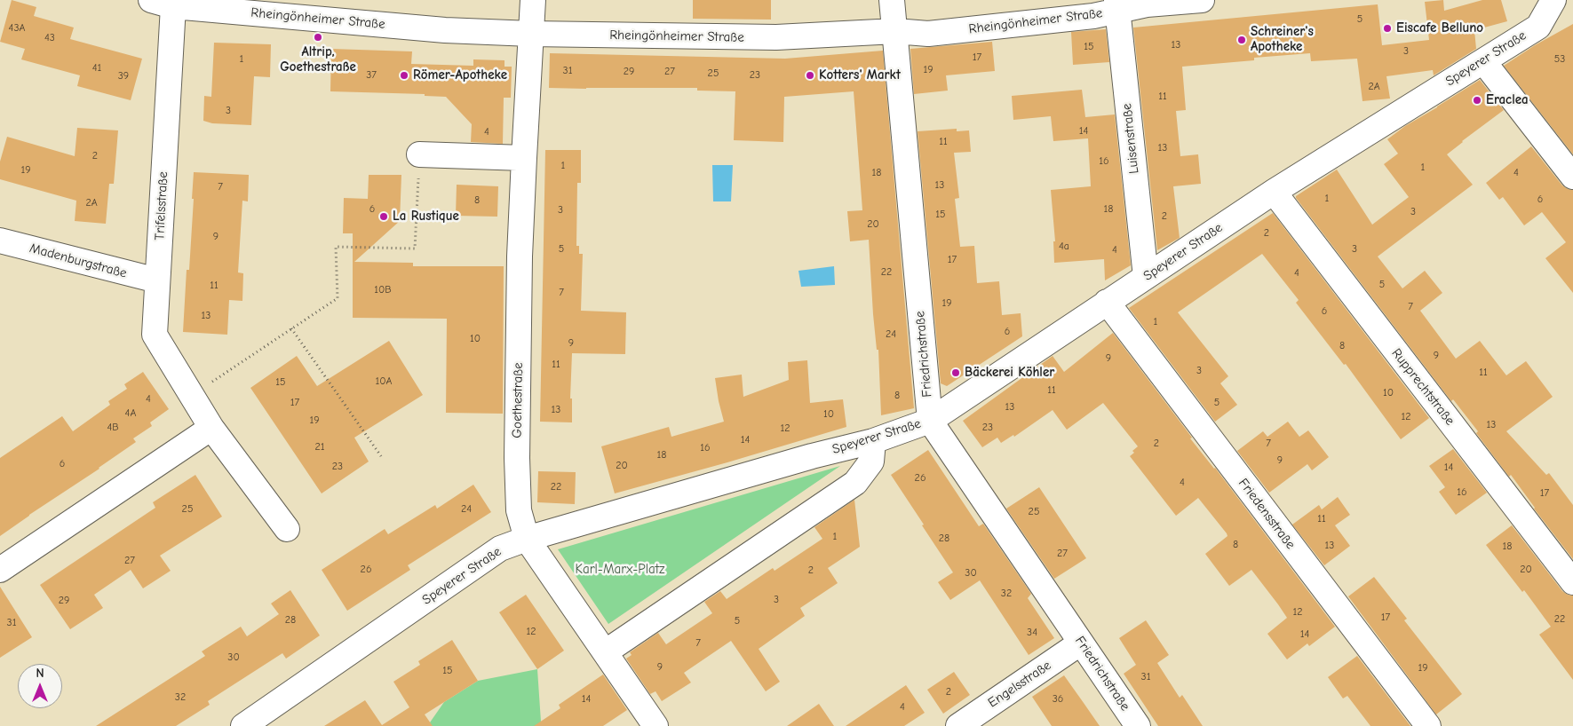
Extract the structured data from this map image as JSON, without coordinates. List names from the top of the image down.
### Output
{
  "streets": {
    "street": [
      "Rheingönheimer Straße",
      "Speyerer Straße",
      "Luisenstraße",
      "Trifelsstraße",
      "Madenburgstraße",
      "Friedrichstraße",
      "Rupprechtstraße",
      "Goethestraße",
      "Friedensstraße",
      "Engelsstraße"
    ]
  },
  "crossings": [
    ["Rheingönheimer Straße", "Luisenstraße"],
    ["Rheingönheimer Straße", "Trifelsstraße"],
    ["Rheingönheimer Straße", "Friedrichstraße"],
    ["Rheingönheimer Straße", "Goethestraße"],
    ["Speyerer Straße", "Luisenstraße"],
    ["Speyerer Straße", "Friedrichstraße"],
    ["Speyerer Straße", "Rupprechtstraße"],
    ["Speyerer Straße", "Goethestraße"],
    ["Speyerer Straße", "Friedensstraße"],
    ["Trifelsstraße", "Madenburgstraße"],
    ["Friedrichstraße", "Engelsstraße"]
  ],
  "parks": ["Karl-Marx-Platz"],
  "places": [
    "Eiscafe Belluno",
    "Altrip, Goethestraße",
    "Schreiner's Apotheke",
    "Römer-Apotheke",
    "Kotters' Markt",
    "Eraclea",
    "La Rustique",
    "Bäckerei Köhler"
  ],
  "house_numbers": [
    "5",
    "43A",
    "43",
    "13",
    "15",
    "3",
    "17",
    "1",
    "53",
    "41",
    "19",
    "31",
    "29",
    "27",
    "25",
    "37",
    "23",
    "39",
    "2A",
    "11",
    "3",
    "14",
    "4",
    "11",
    "13",
    "2",
    "16",
    "1",
    "1",
    "19",
    "18",
    "4",
    "13",
    "7",
    "1",
    "6",
    "8",
    "2A",
    "6",
    "18",
    "3",
    "3",
    "15",
    "2",
    "20",
    "2",
    "9",
    "4a",
    "5",
    "3",
    "4",
    "17",
    "22",
    "4",
    "5",
    "11",
    "10B",
    "7",
    "19",
    "7",
    "6",
    "13",
    "1",
    "6",
    "24",
    "10",
    "9",
    "8",
    "9",
    "9",
    "11",
    "3",
    "11",
    "10A",
    "15",
    "11",
    "10",
    "8",
    "4",
    "17",
    "5",
    "13",
    "13",
    "4A",
    "10",
    "12",
    "19",
    "13",
    "4B",
    "23",
    "12",
    "14",
    "2",
    "7",
    "21",
    "16",
    "18",
    "9",
    "6",
    "20",
    "23",
    "14",
    "26",
    "4",
    "22",
    "16",
    "17",
    "25",
    "24",
    "25",
    "11",
    "1",
    "28",
    "8",
    "13",
    "18",
    "27",
    "27",
    "26",
    "20",
    "2",
    "30",
    "32",
    "3",
    "29",
    "12",
    "17",
    "22",
    "28",
    "5",
    "31",
    "12",
    "34",
    "14",
    "7",
    "30",
    "9",
    "19",
    "15",
    "31",
    "2",
    "32",
    "14",
    "36",
    "4"
  ],
  "north": "top"
}
